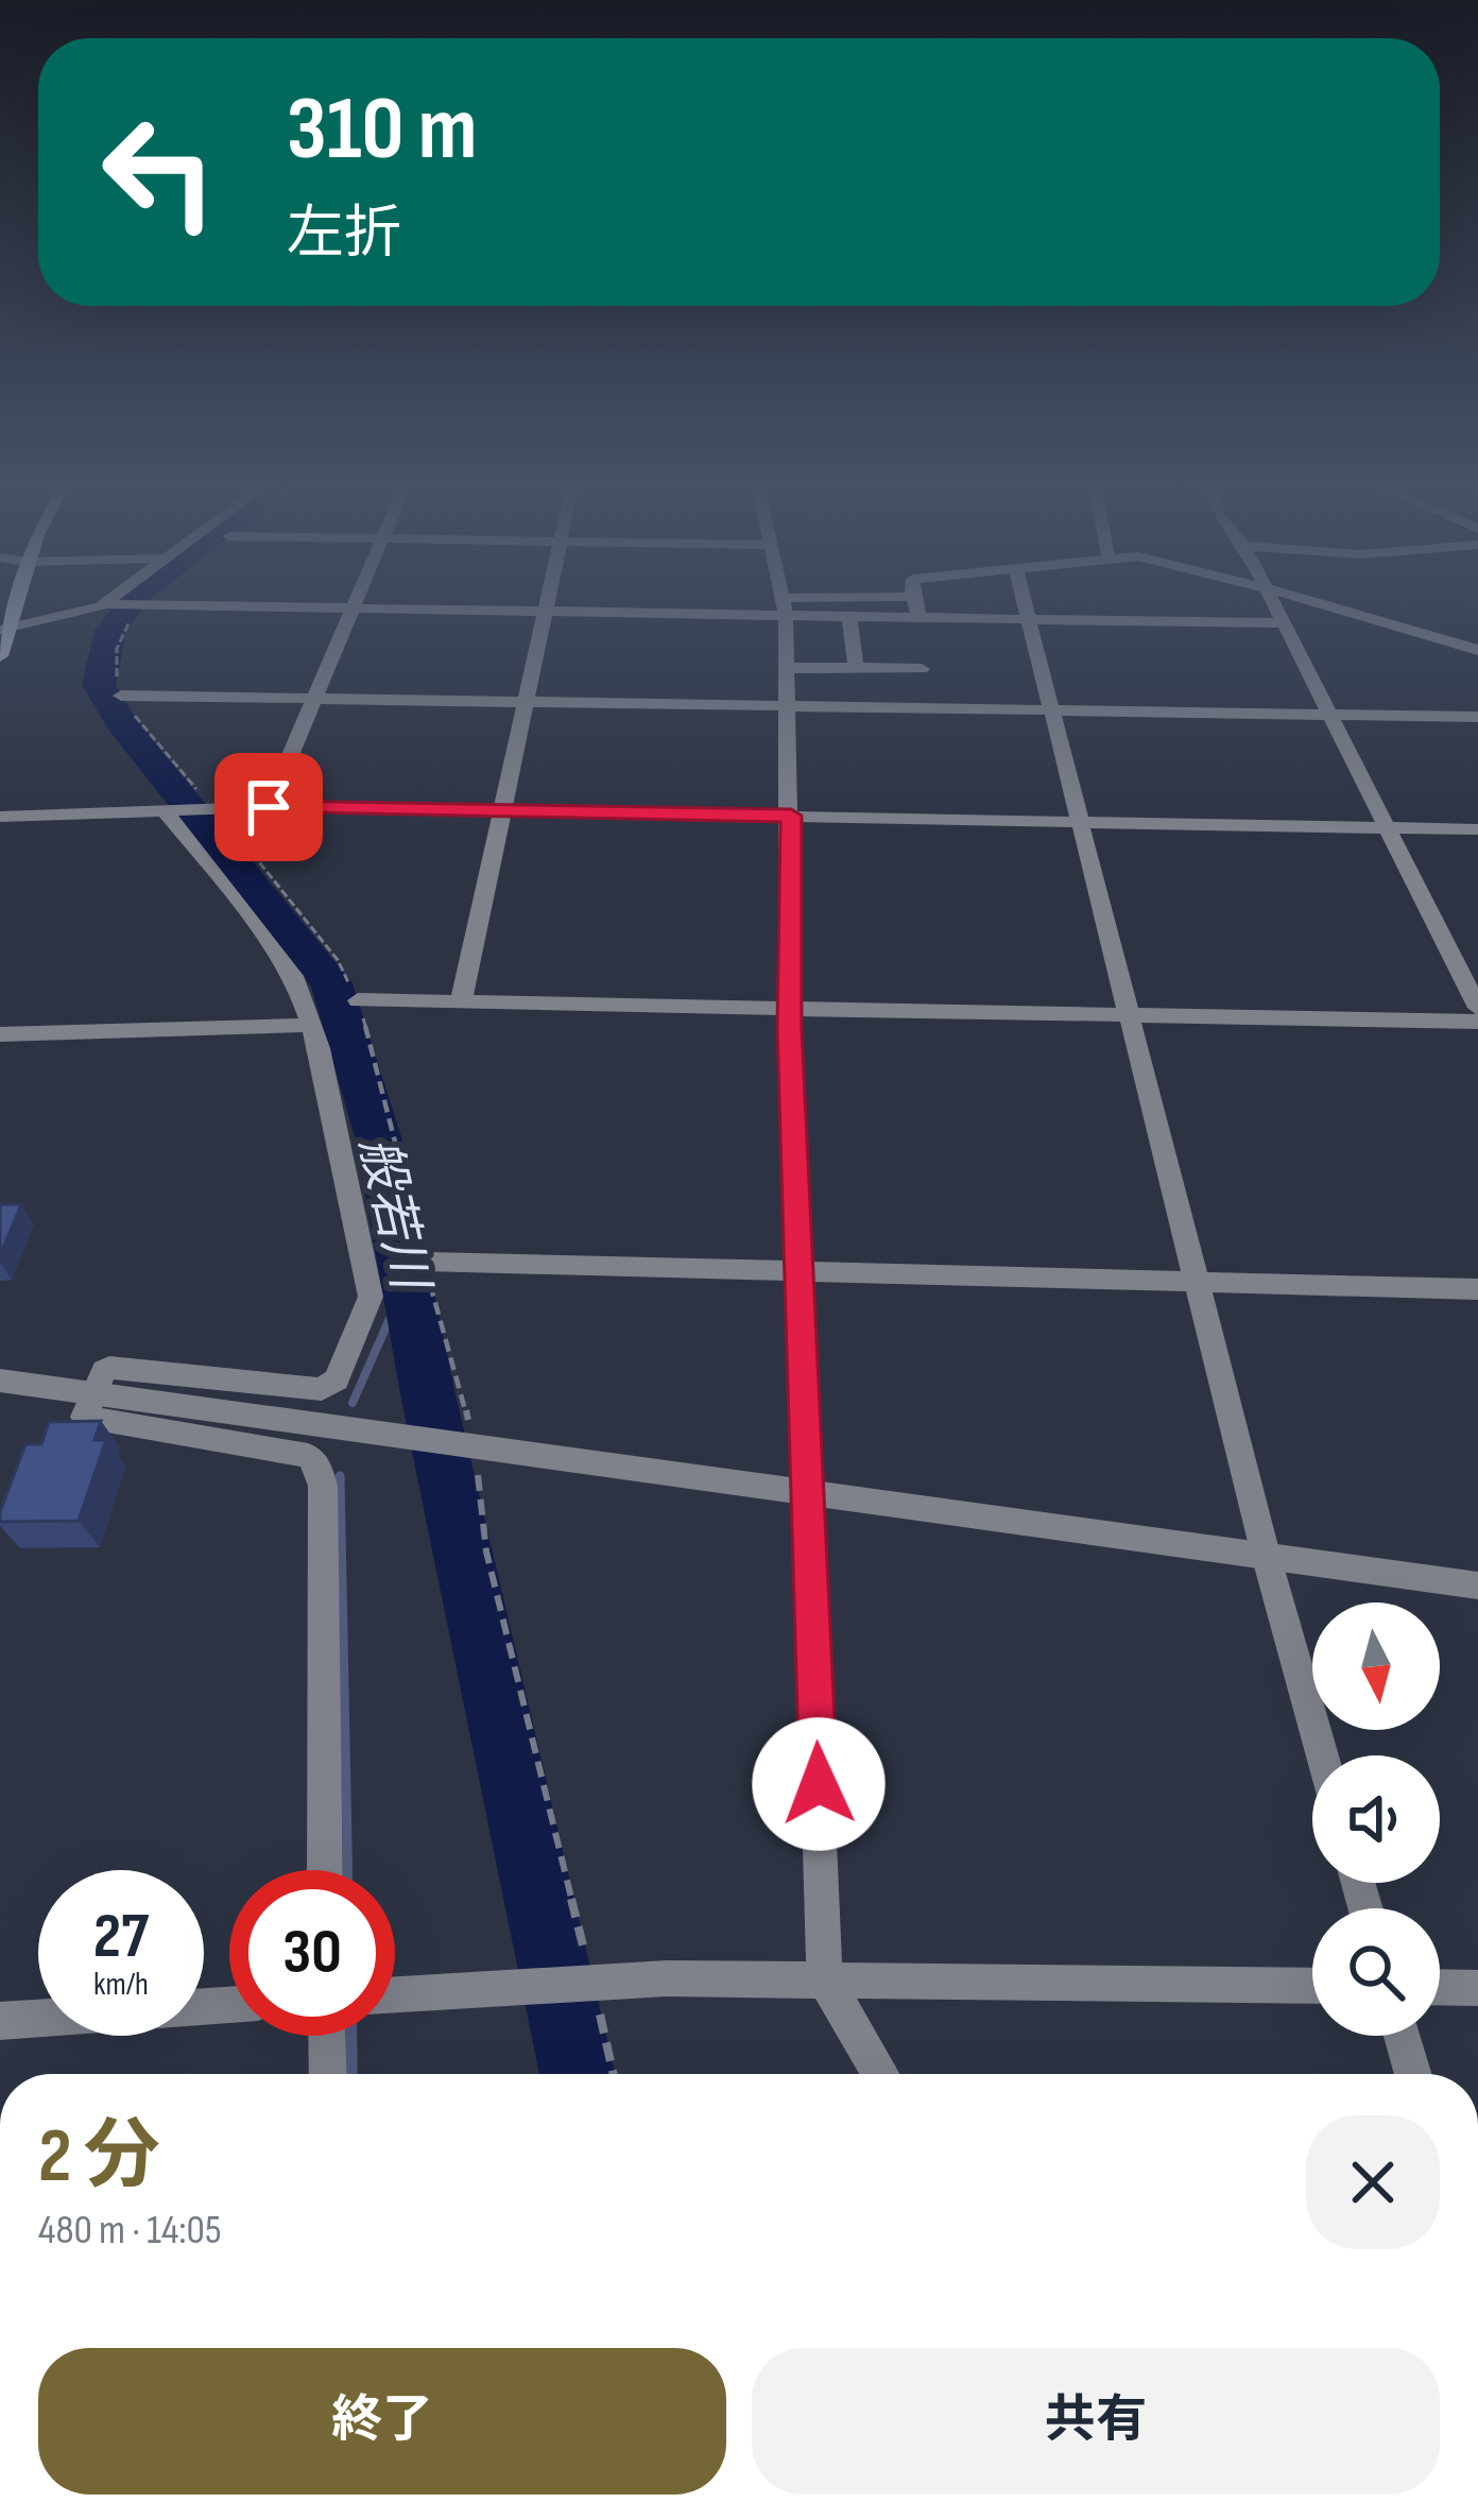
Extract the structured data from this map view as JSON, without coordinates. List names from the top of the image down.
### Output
{
  "water": ["般若川"],
  "north": "bottom",
  "page": {
    "turn": ["310 m", "左折"],
    "speed": "27 km/h",
    "limit": "30",
    "heading": ["2 分", "480 m · 14:05"],
    "buttons": ["終了", "共有"]
  }
}
